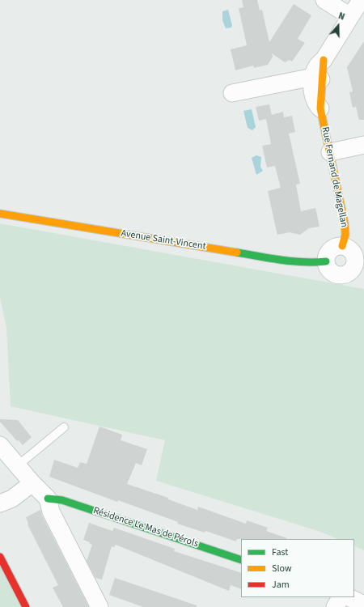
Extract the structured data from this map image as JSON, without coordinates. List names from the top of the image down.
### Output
{
  "streets": {
    "street": ["Rue Fernand de Magellan", "Avenue Saint-Vincent", "Résidence Le Mas de Pérols"]
  },
  "crossings": [
    ["Rue Fernand de Magellan", "Avenue Saint-Vincent"]
  ],
  "legend": ["Fast", "Slow", "Jam"],
  "north": "top"
}
